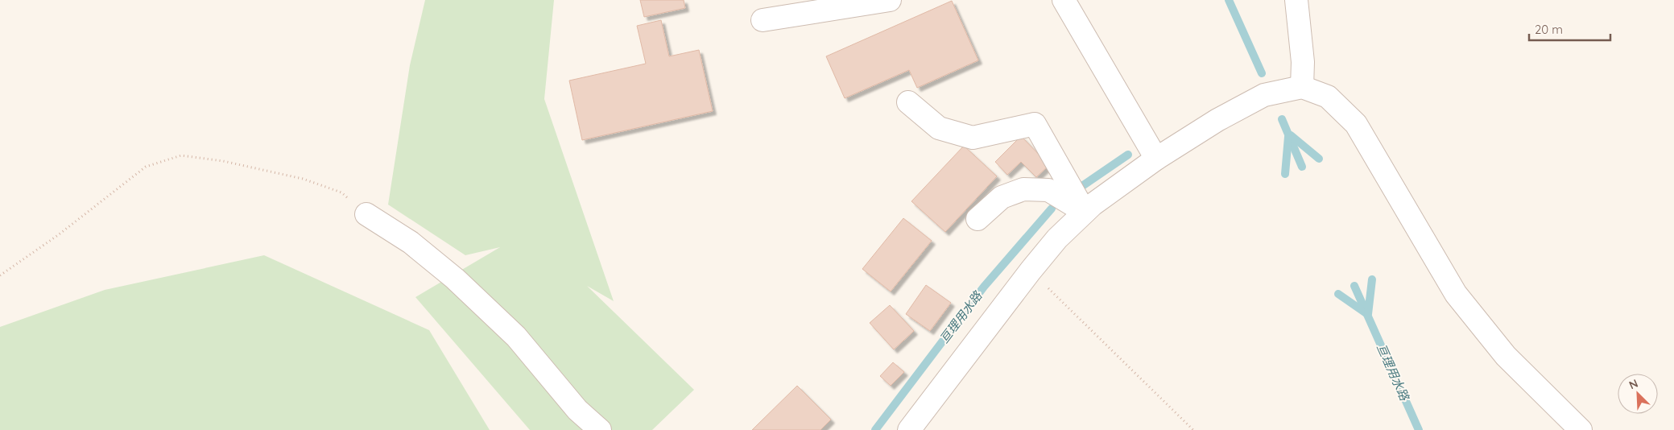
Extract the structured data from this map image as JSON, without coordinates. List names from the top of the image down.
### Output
{
  "water": ["亘理用水路"],
  "scale_bar": "20 m",
  "north": "top left"
}
